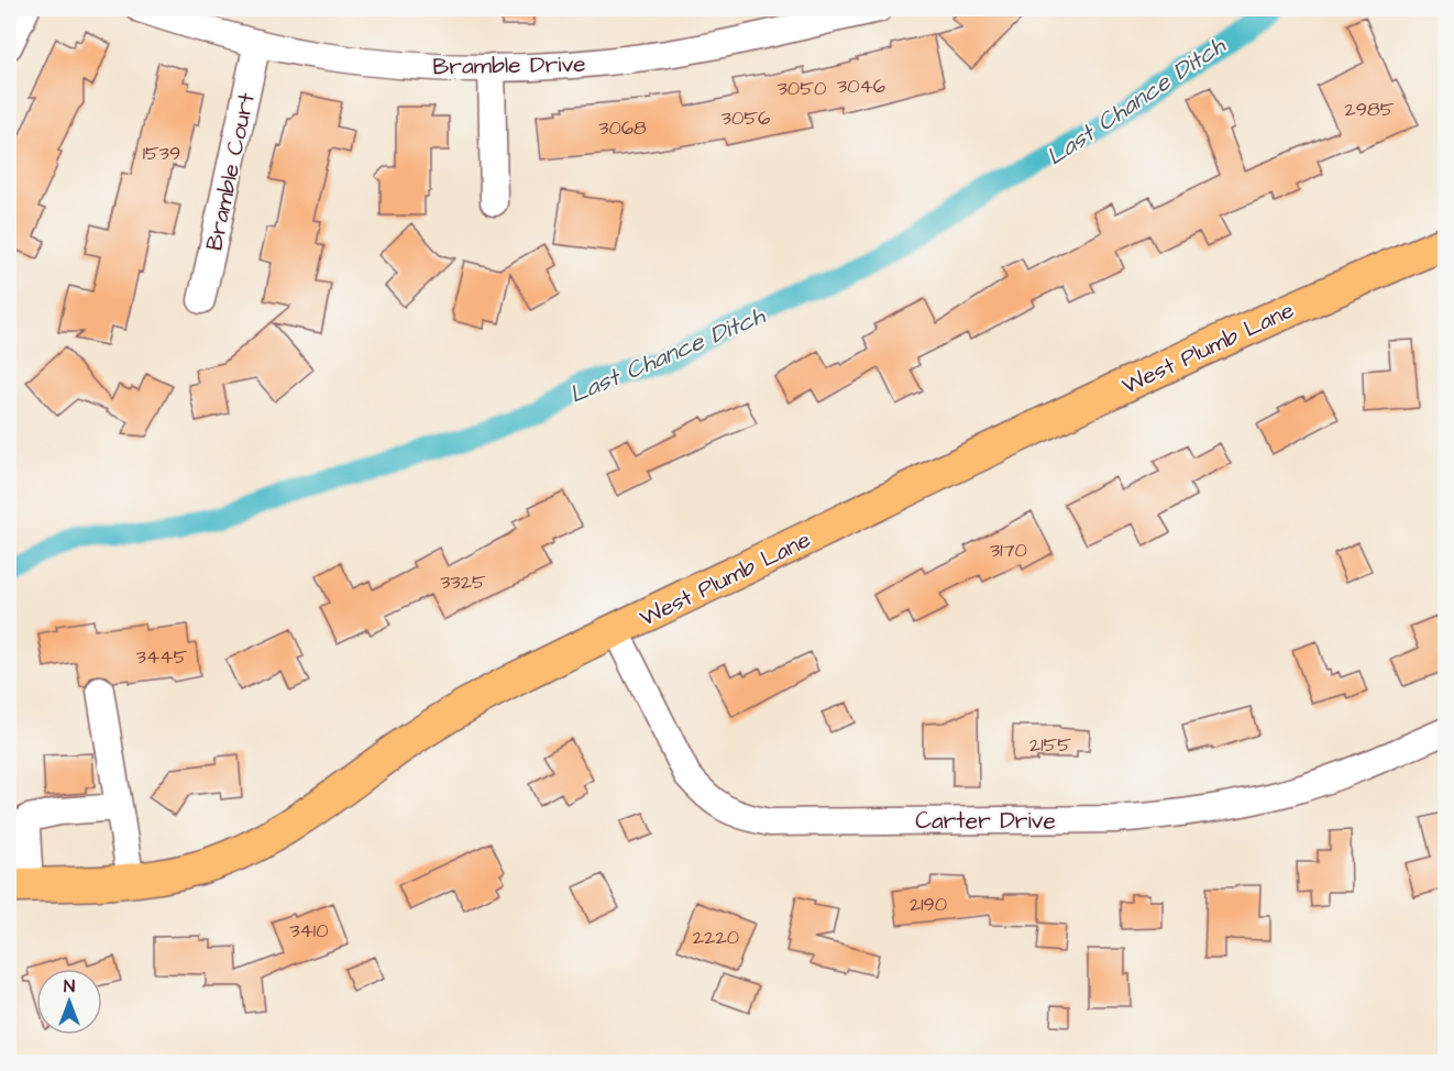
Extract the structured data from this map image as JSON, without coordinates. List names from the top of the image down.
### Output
{
  "streets": {
    "main road": ["West Plumb Lane"],
    "street": ["Bramble Drive", "Bramble Court", "Carter Drive"]
  },
  "crossings": [
    ["Bramble Drive", "Bramble Court"],
    ["West Plumb Lane", "Carter Drive"]
  ],
  "water": ["Last Chance Ditch"],
  "house_numbers": [
    "3046",
    "3050",
    "2985",
    "3056",
    "3068",
    "1539",
    "3170",
    "3325",
    "3445",
    "2155",
    "2190",
    "3410",
    "2220"
  ],
  "north": "top"
}
